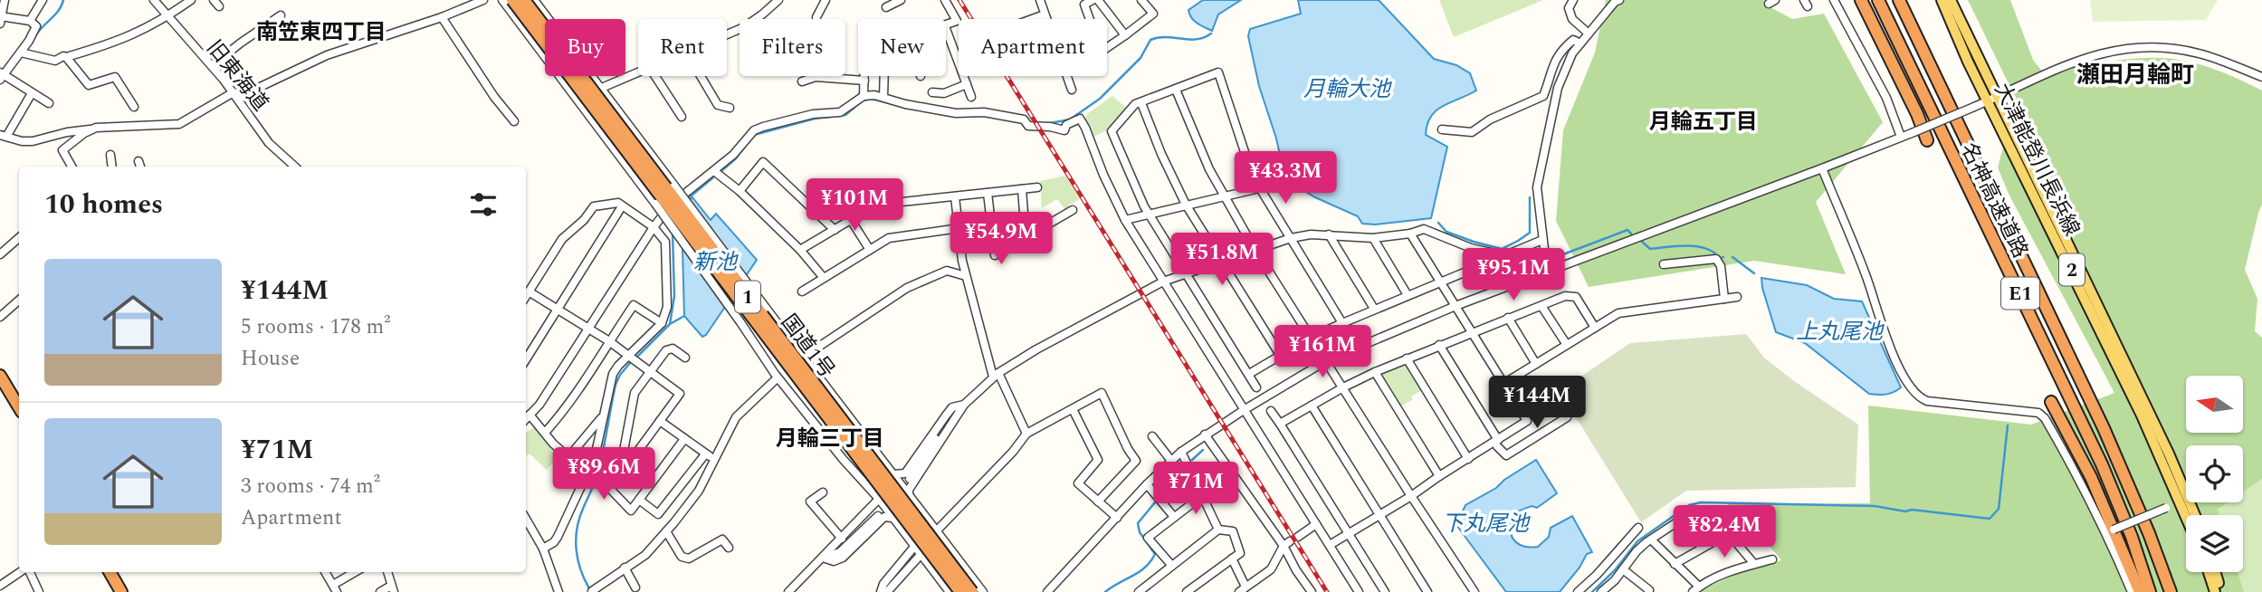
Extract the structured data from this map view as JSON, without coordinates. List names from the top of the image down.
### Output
{
  "streets": {
    "highway": [
      "名神高速道路",
      "E1",
      "1",
      "国道1号"
    ],
    "main road": ["大津能登川長浜線", "2"],
    "street": ["旧東海道"]
  },
  "districts": [
    "南笠東四丁目",
    "瀬田月輪町",
    "月輪五丁目",
    "月輪三丁目"
  ],
  "water": [
    "月輪大池",
    "新池",
    "上丸尾池",
    "下丸尾池"
  ],
  "north": "left",
  "page": {
    "chip": [
      "Buy",
      "Rent",
      "Filters",
      "New",
      "Apartment"
    ],
    "price": [
      "¥43.3M",
      "¥101M",
      "¥54.9M",
      "¥51.8M",
      "¥95.1M",
      "¥161M",
      "¥144M",
      "¥89.6M",
      "¥71M",
      "¥82.4M"
    ],
    "heading": "10 homes",
    "list": [
      {
        "name": "¥144M",
        "note": "5 rooms · 178 m² · House"
      },
      {
        "name": "¥71M",
        "note": "3 rooms · 74 m² · Apartment"
      }
    ]
  }
}
